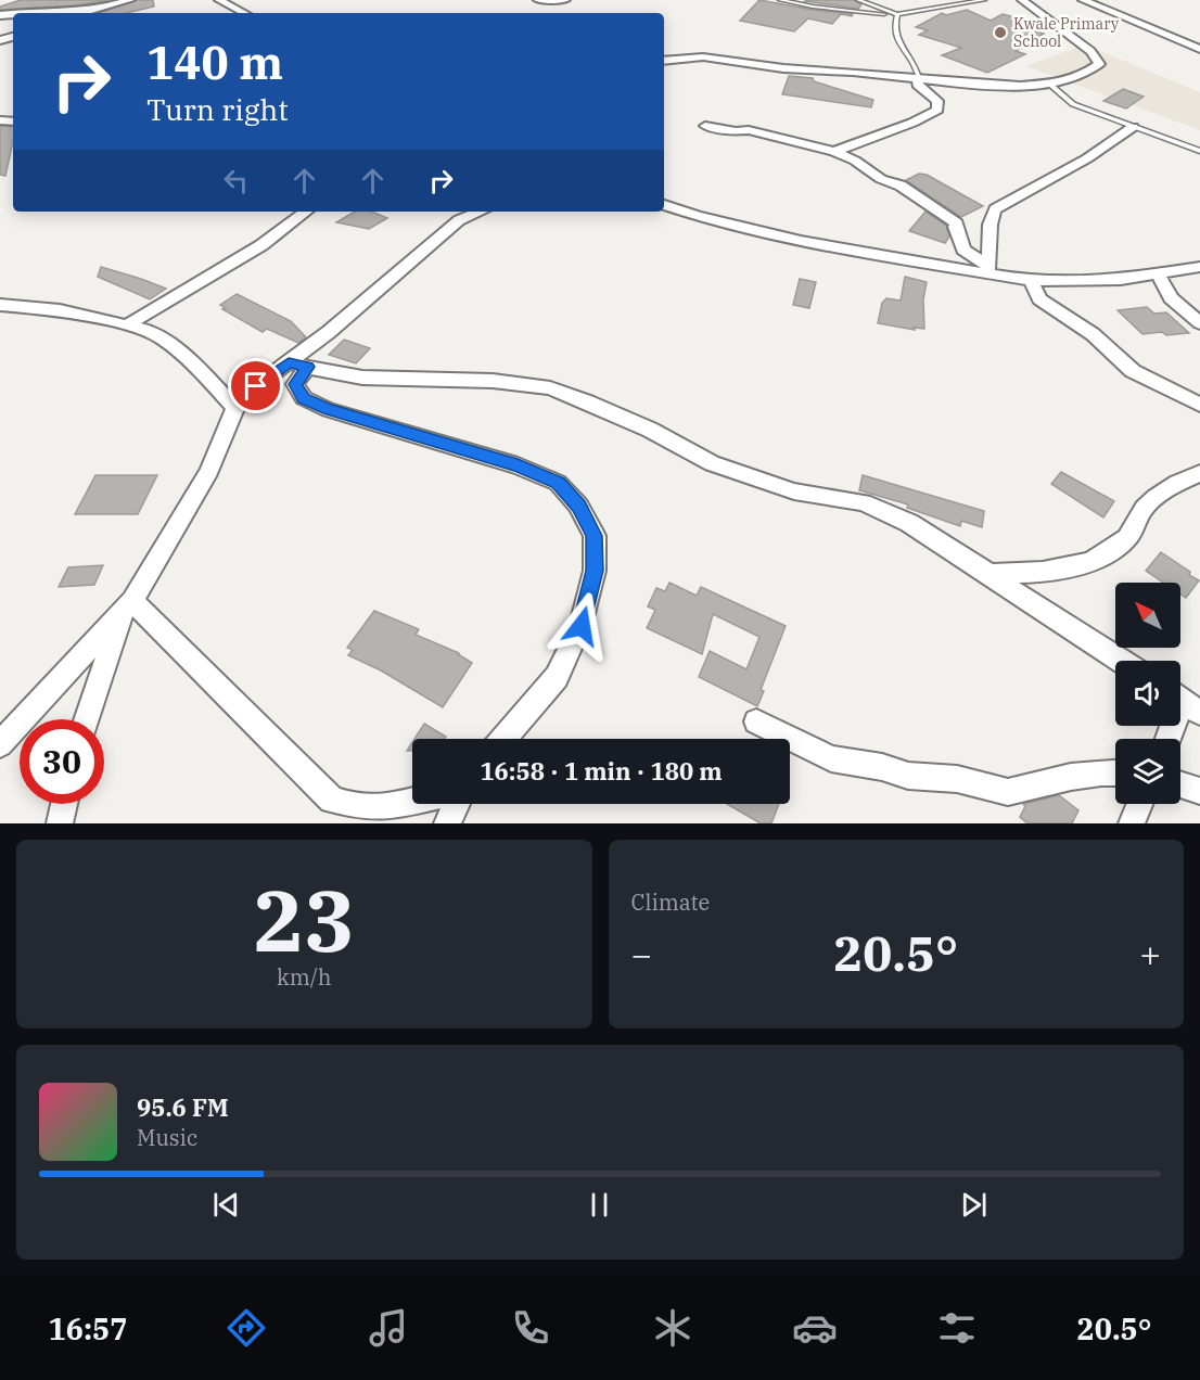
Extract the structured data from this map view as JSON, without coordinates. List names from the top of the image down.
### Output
{
  "places": ["Kwale Primary School"],
  "north": "top left",
  "page": {
    "turn": ["140 m", "Turn right"],
    "limit": "30",
    "trip": "16:58 · 1 min · 180 m",
    "tile": [
      ["23", "km/h"],
      "Climate"
    ],
    "heat": ["−", "20.5°", "+"],
    "song": ["95.6 FM", "Music"],
    "tabs": ["16:57", "20.5°"]
  }
}
